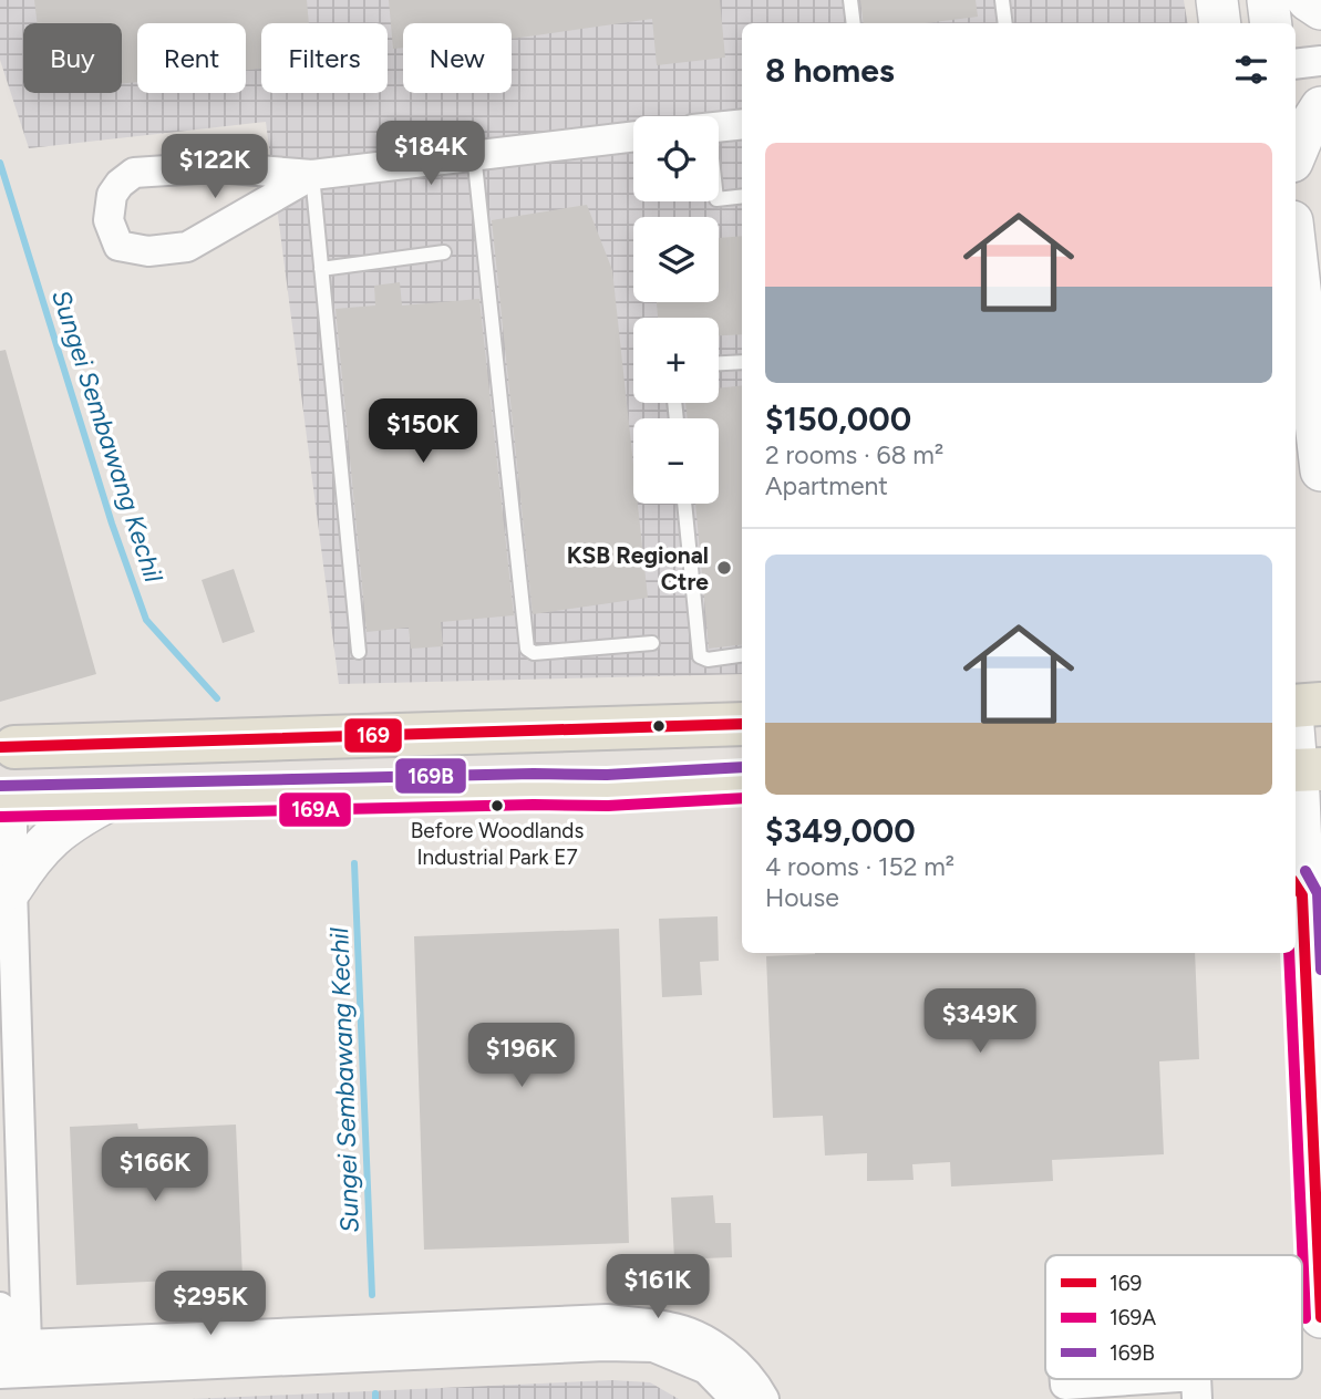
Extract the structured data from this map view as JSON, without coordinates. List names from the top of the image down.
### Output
{
  "water": ["Sungei Sembawang Kechil"],
  "places": ["KSB Regional Ctre", "Before Woodlands Industrial Park E7"],
  "lines": ["transit line 169", "transit line 169B", "transit line 169A"],
  "legend": ["169", "169A", "169B"],
  "page": {
    "chip": [
      "Buy",
      "Rent",
      "Filters",
      "New"
    ],
    "heading": "8 homes",
    "map_buttons": ["+", "−"],
    "list": [
      {
        "name": "$150,000",
        "note": "2 rooms · 68 m² · Apartment"
      },
      {
        "name": "$349,000",
        "note": "4 rooms · 152 m² · House"
      }
    ],
    "price": [
      "$184K",
      "$122K",
      "$150K",
      "$349K",
      "$196K",
      "$166K",
      "$161K",
      "$295K"
    ]
  }
}
